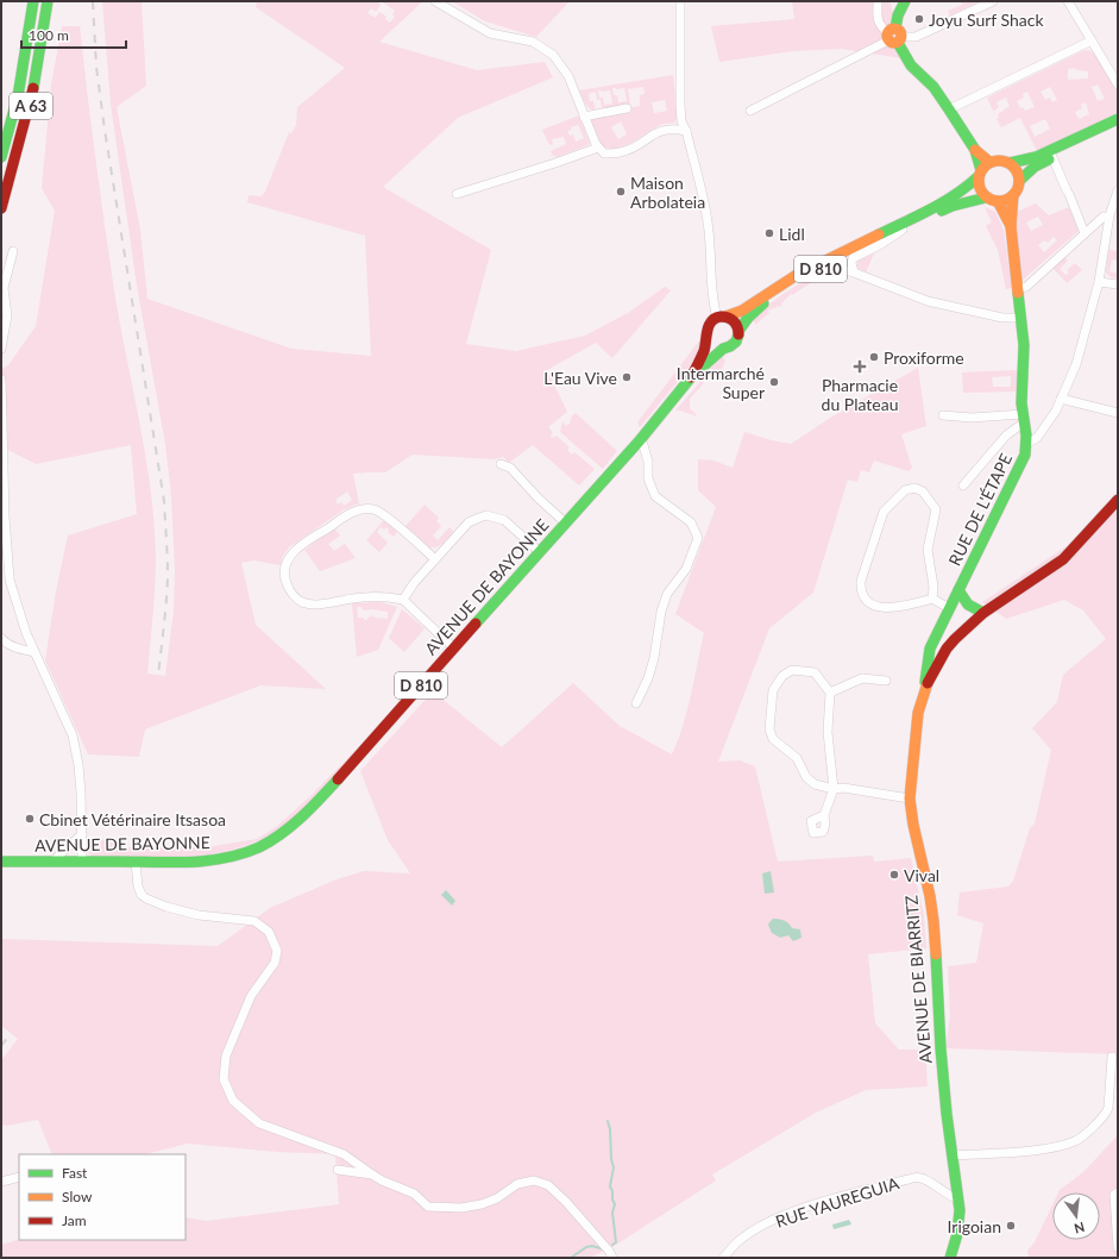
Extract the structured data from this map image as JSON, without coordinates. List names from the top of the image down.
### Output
{
  "streets": {
    "main road": [
      "A 63",
      "D 810",
      "RUE DE L'ÉTAPE",
      "AVENUE DE BAYONNE",
      "AVENUE DE BIARRITZ"
    ],
    "street": ["RUE YAUREGUIA"]
  },
  "crossings": [
    ["D 810", "AVENUE DE BAYONNE"],
    ["RUE DE L'ÉTAPE", "AVENUE DE BIARRITZ"],
    ["AVENUE DE BIARRITZ", "RUE YAUREGUIA"]
  ],
  "places": {
    "other": [
      "Joyu Surf Shack",
      "Maison Arbolateia",
      "Lidl",
      "Proxiforme",
      "L'Eau Vive",
      "Intermarché Super",
      "Cbinet Vétérinaire Itsasoa",
      "Vival",
      "Irigoian"
    ],
    "health": ["Pharmacie du Plateau"]
  },
  "legend": ["Fast", "Slow", "Jam"],
  "scale_bar": "100 m",
  "north": "bottom"
}
